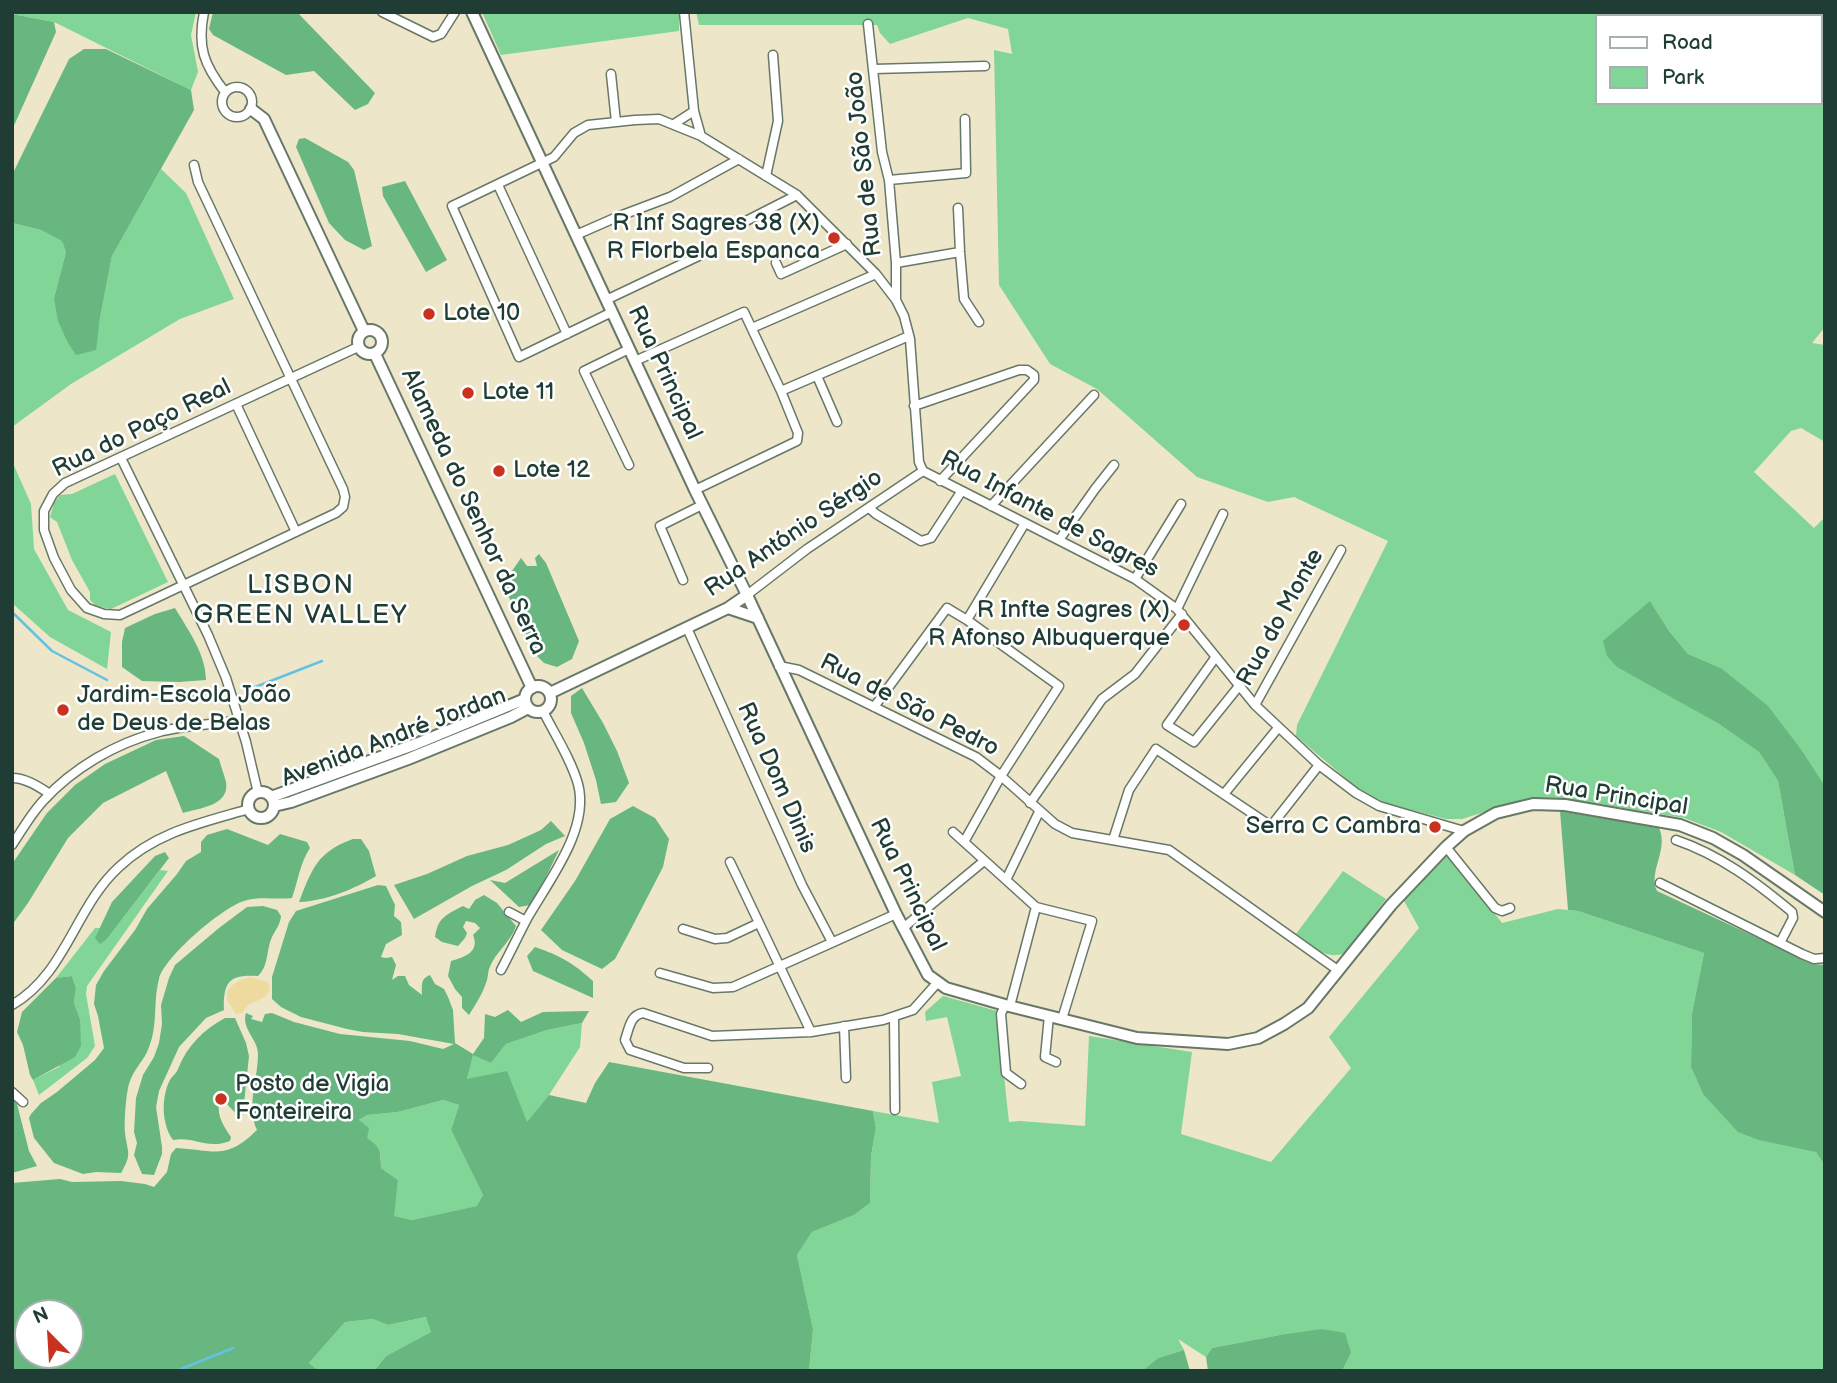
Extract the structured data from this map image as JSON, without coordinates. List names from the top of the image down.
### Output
{
  "streets": {
    "street": [
      "Rua de São João",
      "Rua Principal",
      "Rua do Paço Real",
      "Alameda do Senhor da Serra",
      "Rua Infante de Sagres",
      "Rua António Sérgio",
      "Rua do Monte",
      "Rua de São Pedro",
      "Avenida André Jordan",
      "Rua Dom Dinis"
    ]
  },
  "crossings": [
    ["Rua de São João", "Rua Infante de Sagres"],
    ["Rua Principal", "Rua Infante de Sagres"],
    ["Rua Principal", "Rua António Sérgio"],
    ["Rua Principal", "Rua de São Pedro"],
    ["Rua do Paço Real", "Alameda do Senhor da Serra"],
    ["Alameda do Senhor da Serra", "Rua António Sérgio"],
    ["Alameda do Senhor da Serra", "Avenida André Jordan"],
    ["Rua Infante de Sagres", "Rua António Sérgio"],
    ["Rua Infante de Sagres", "Rua do Monte"],
    ["Rua António Sérgio", "Avenida André Jordan"],
    ["Rua António Sérgio", "Rua Dom Dinis"]
  ],
  "districts": ["LISBON GREEN VALLEY"],
  "places": [
    "R Inf Sagres 38 (X) R Florbela Espanca",
    "Lote 10",
    "Lote 11",
    "Lote 12",
    "R Infte Sagres (X) R Afonso Albuquerque",
    "Jardim-Escola João de Deus de Belas",
    "Serra C Cambra",
    "Posto de Vigia Fonteireira"
  ],
  "legend": ["Road", "Park"],
  "north": "top left"
}
